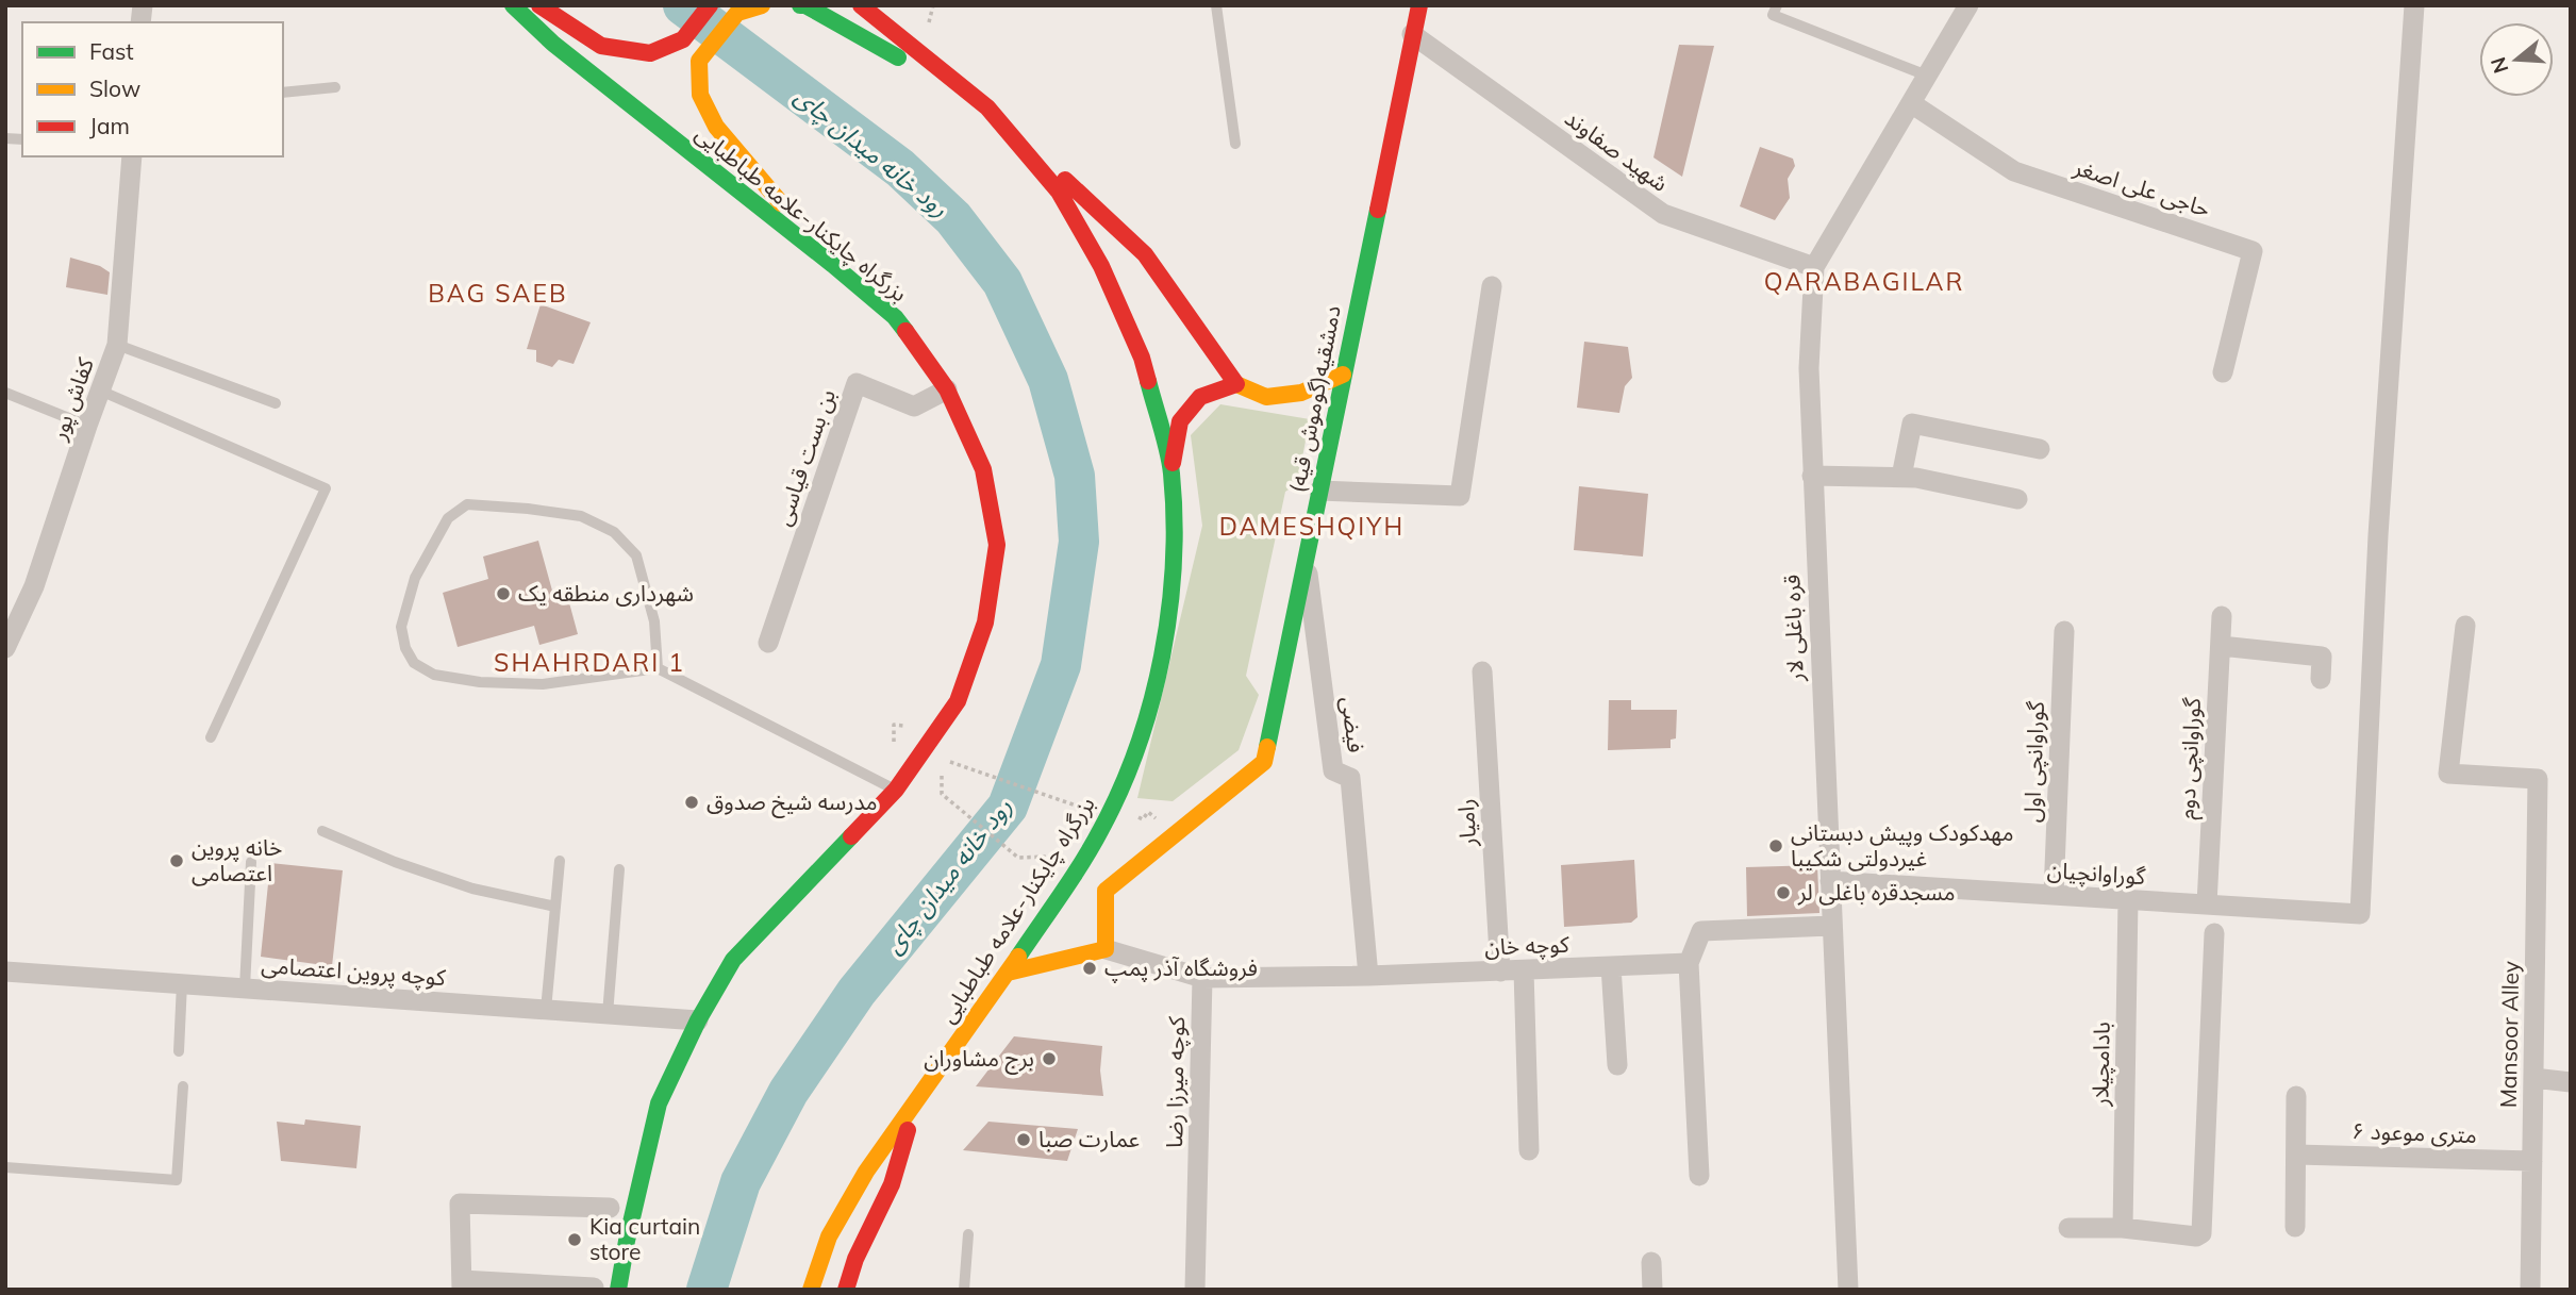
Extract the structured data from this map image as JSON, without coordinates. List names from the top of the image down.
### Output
{
  "streets": {
    "main road": ["بزرگراه چایکنار-علامه طباطبایی", "دمشقیه(گوموش قیه)"],
    "street": [
      "شهید صفاوند",
      "حاجی علی اصغر",
      "کفاش پور",
      "بن بست قیاسی",
      "قره باغلی لار",
      "فیضی",
      "گوراوانچی دوم",
      "گوراوانچی اول",
      "رامیار",
      "گوراوانچیان",
      "کوچه خان",
      "کوچه پروین اعتصامی",
      "Mansoor Alley",
      "بادامچیلار",
      "کوچه میرزا رضا",
      "۶ متری موعود"
    ]
  },
  "crossings": [
    ["شهید صفاوند", "دمشقیه(گوموش قیه)"],
    ["شهید صفاوند", "قره باغلی لار"],
    ["حاجی علی اصغر", "قره باغلی لار"],
    ["بزرگراه چایکنار-علامه طباطبایی", "بن بست قیاسی"],
    ["بزرگراه چایکنار-علامه طباطبایی", "کوچه پروین اعتصامی"],
    ["دمشقیه(گوموش قیه)", "فیضی"],
    ["قره باغلی لار", "گوراوانچیان"],
    ["فیضی", "کوچه خان"],
    ["گوراوانچی دوم", "گوراوانچیان"],
    ["گوراوانچی اول", "گوراوانچیان"],
    ["رامیار", "کوچه خان"],
    ["گوراوانچیان", "بادامچیلار"],
    ["کوچه خان", "کوچه میرزا رضا"],
    ["Mansoor Alley", "۶ متری موعود"]
  ],
  "districts": [
    "QARABAGILAR",
    "BAG SAEB",
    "DAMESHQIYH",
    "SHAHRDARI 1"
  ],
  "water": ["رود خانه میدان چای"],
  "places": [
    "شهرداری منطقه یک",
    "مدرسه شیخ صدوق",
    "مهدکودک وپیش دبستانی غیردولتی شکیبا",
    "خانه پروین اعتصامی",
    "مسجدقره باغلی لر",
    "فروشگاه آذر پمپ",
    "برج مشاوران",
    "عمارت صبا",
    "Kia curtain store"
  ],
  "legend": ["Fast", "Slow", "Jam"],
  "north": "left"
}
